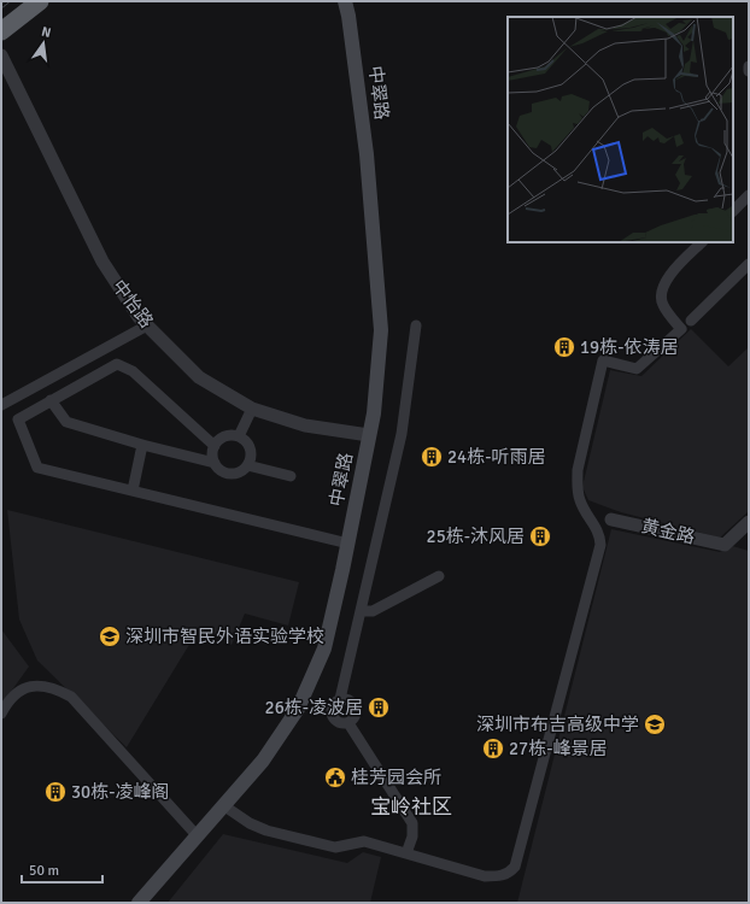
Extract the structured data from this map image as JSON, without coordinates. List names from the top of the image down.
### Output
{
  "streets": {
    "main road": ["中翠路"],
    "street": ["中怡路", "黄金路"]
  },
  "crossings": [
    ["中翠路", "中怡路"]
  ],
  "districts": ["宝岭社区"],
  "places": {
    "building": [
      "19栋-依涛居",
      "24栋-听雨居",
      "25栋-沐风居",
      "26栋-凌波居",
      "27栋-峰景居",
      "30栋-凌峰阁"
    ],
    "school or university": ["深圳市智民外语实验学校", "深圳市布吉高级中学"],
    "public building": ["桂芳园会所"]
  },
  "scale_bar": "50 m",
  "north": "top"
}
